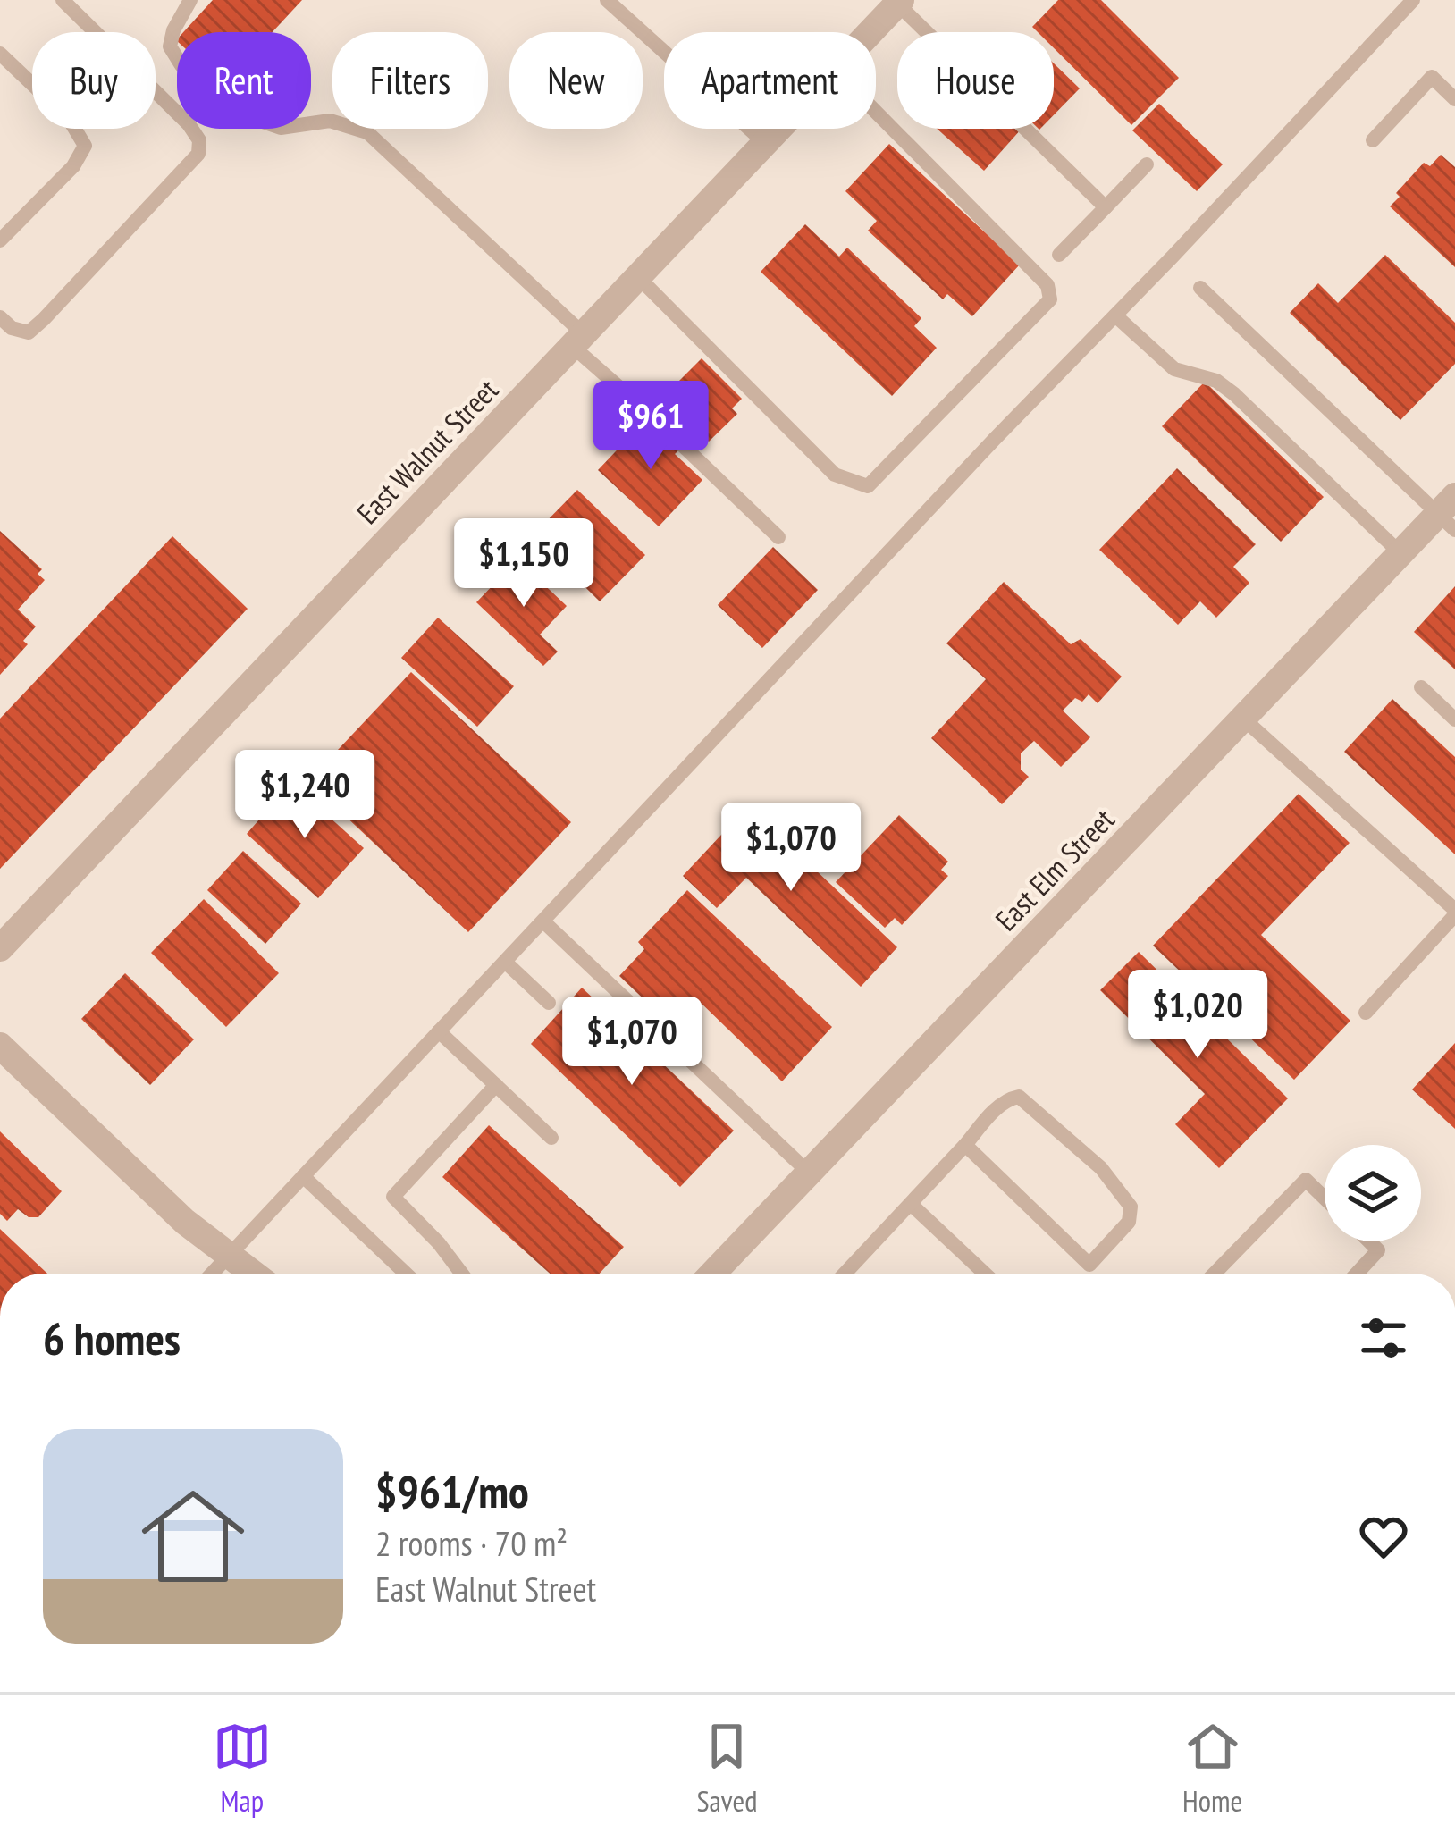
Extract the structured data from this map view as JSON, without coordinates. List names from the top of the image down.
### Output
{
  "streets": {
    "street": ["East Walnut Street", "East Elm Street"]
  },
  "page": {
    "chip": [
      "Buy",
      "Rent",
      "Filters",
      "New",
      "Apartment",
      "House"
    ],
    "price": [
      "$961",
      "$1,150",
      "$1,240",
      "$1,070",
      "$1,020",
      "$1,070"
    ],
    "heading": "6 homes",
    "list": [
      {
        "name": "$961/mo",
        "note": "2 rooms · 70 m² · East Walnut Street"
      }
    ],
    "tabs": ["Map", "Saved", "Home"]
  }
}
